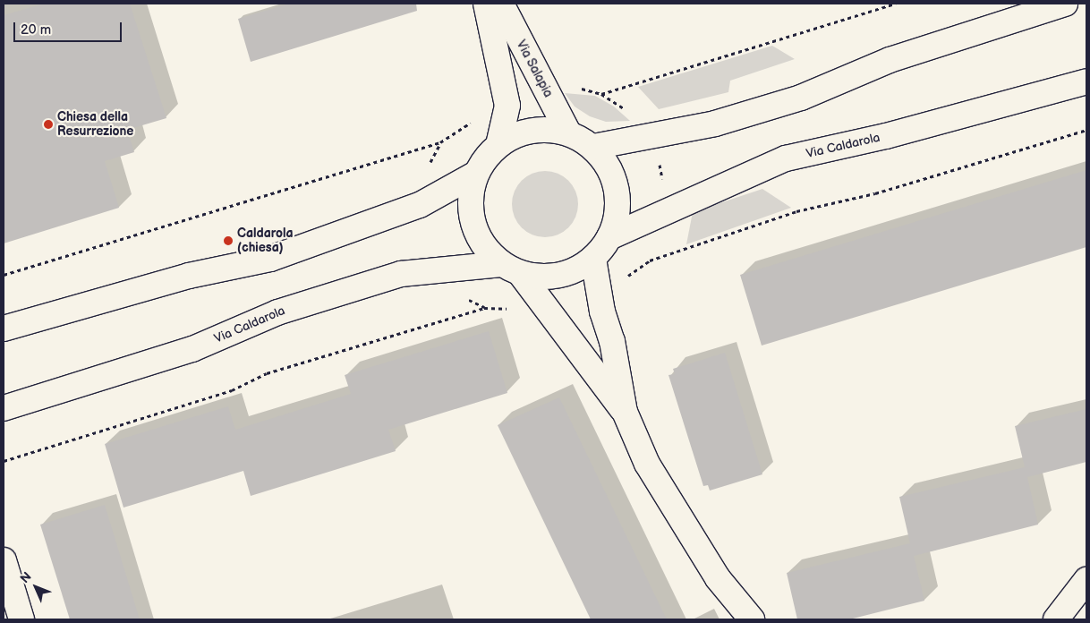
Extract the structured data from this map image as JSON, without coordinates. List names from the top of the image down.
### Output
{
  "streets": {
    "street": ["Via Salapia", "Via Caldarola"]
  },
  "crossings": [
    ["Via Salapia", "Via Caldarola"]
  ],
  "places": ["Chiesa della Resurrezione", "Caldarola (chiesa)"],
  "scale_bar": "20 m",
  "north": "top left"
}
